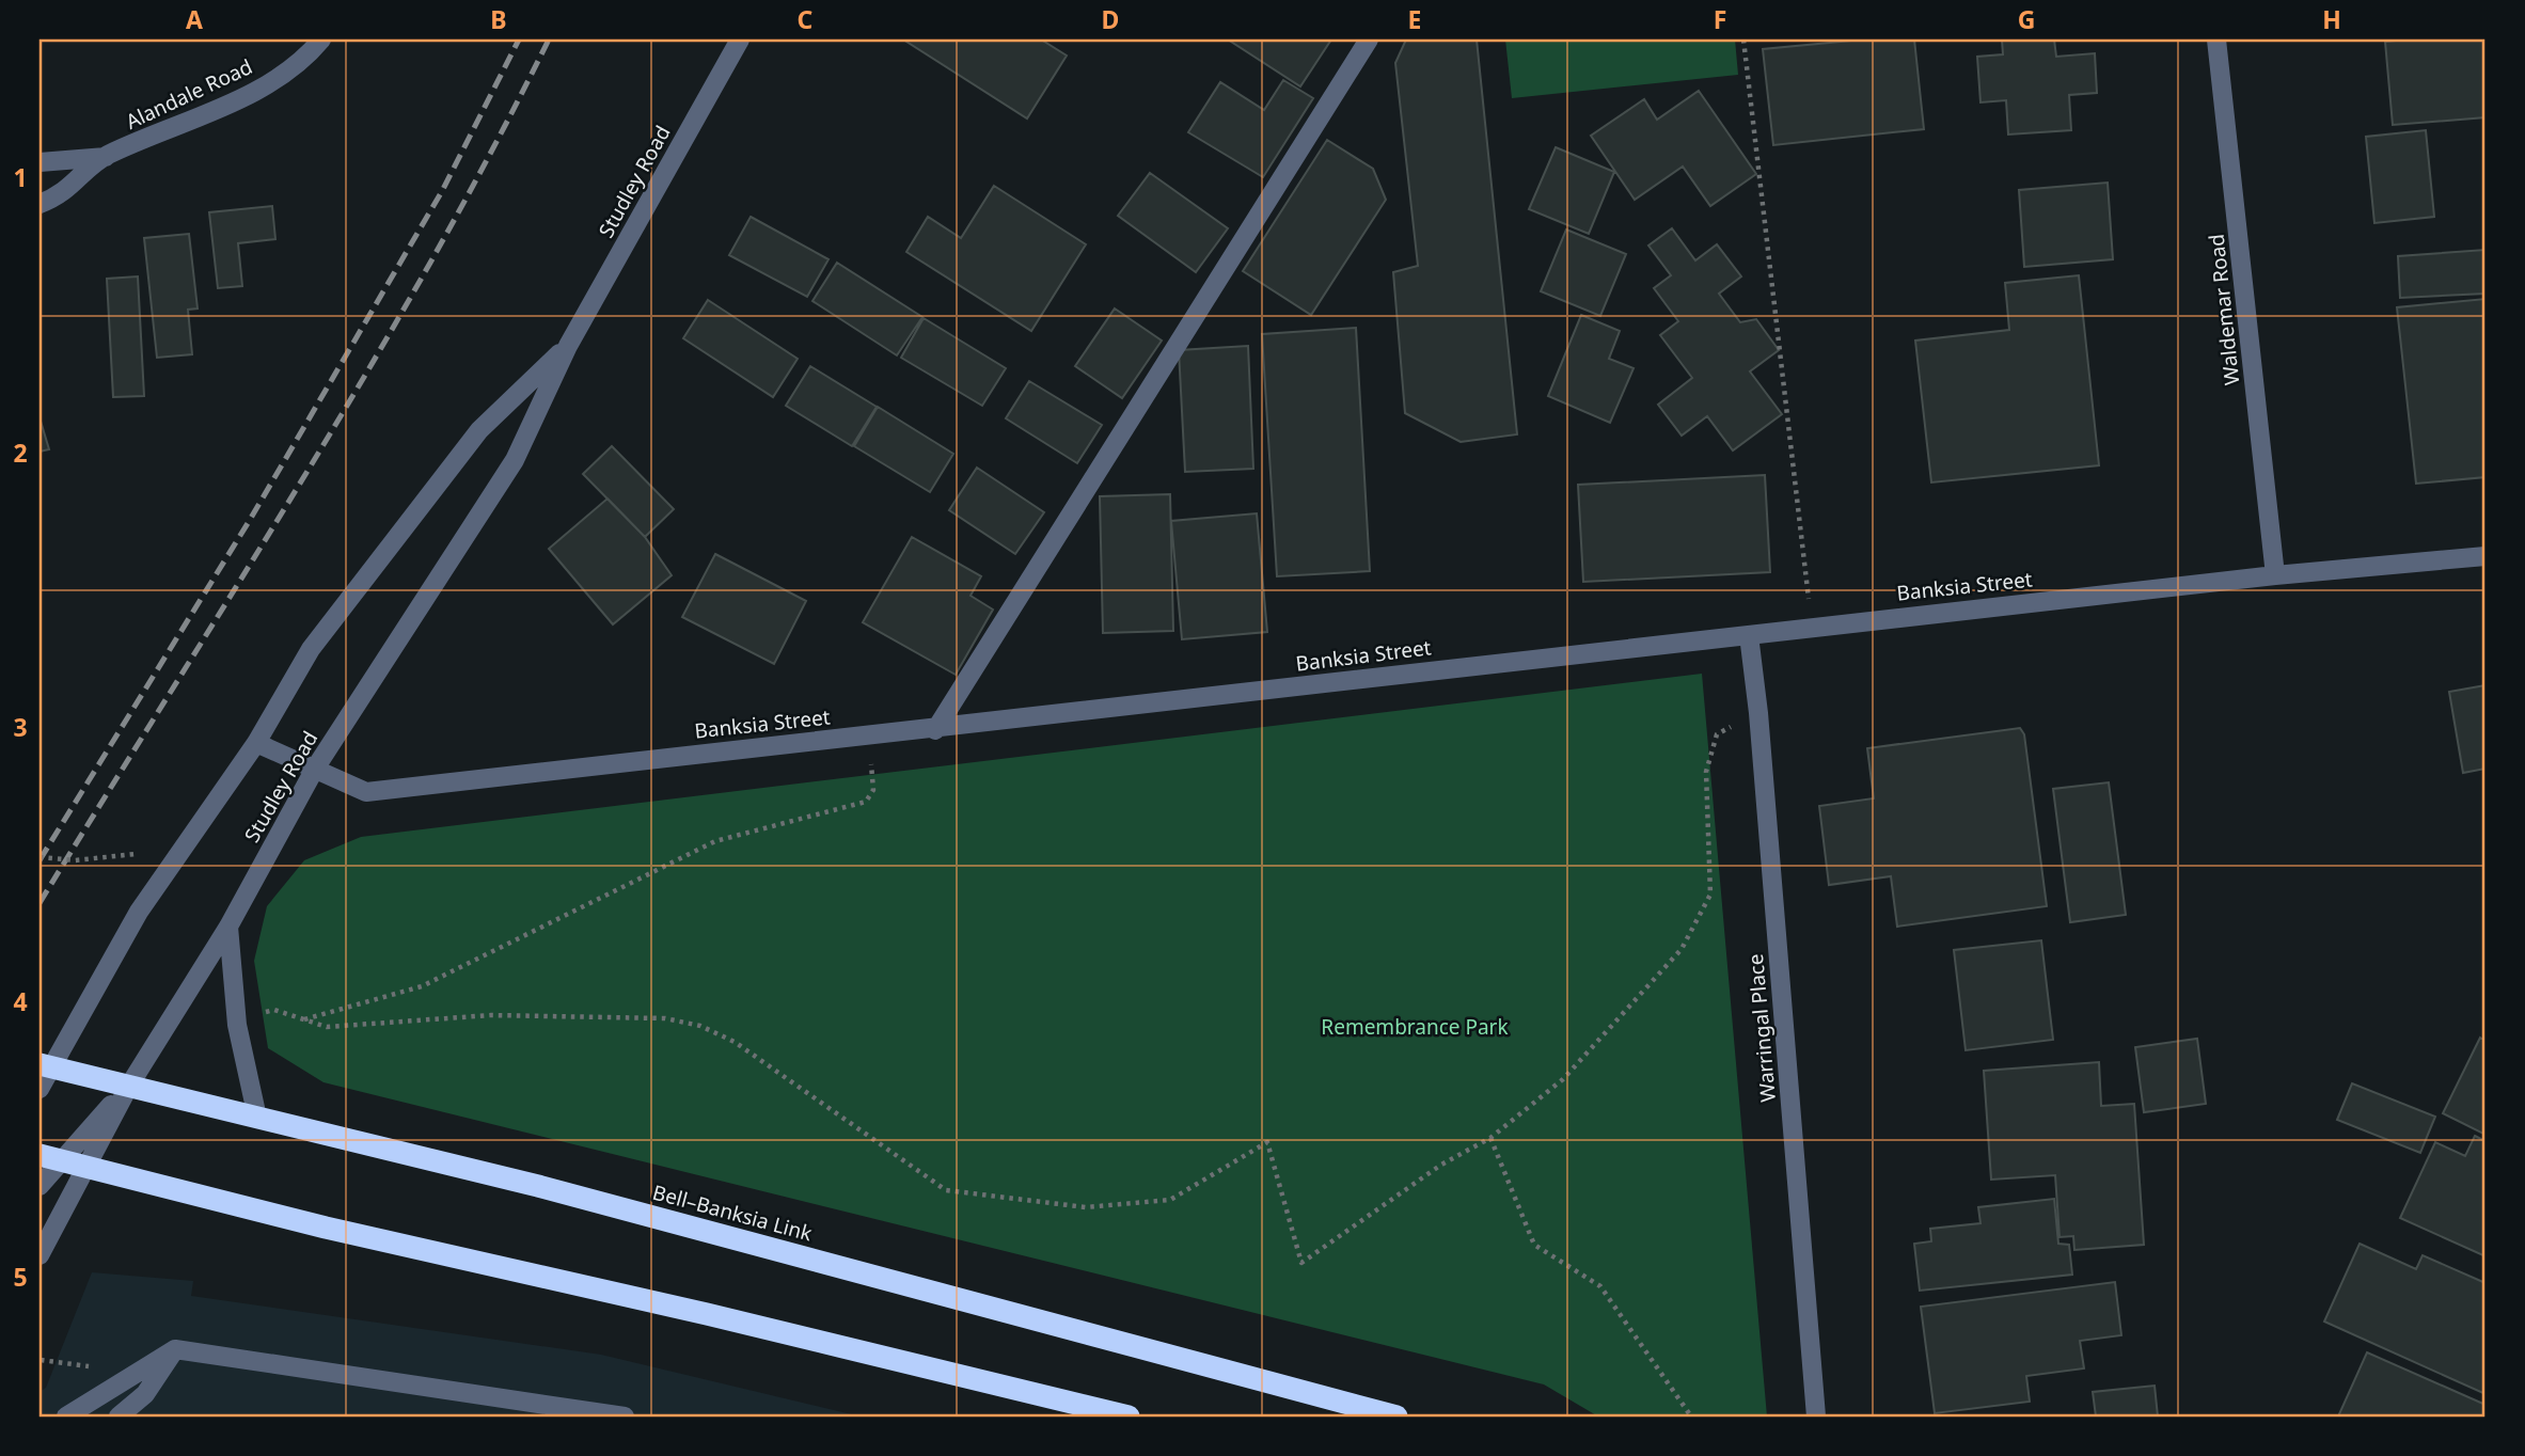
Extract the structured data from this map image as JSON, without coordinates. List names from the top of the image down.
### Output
{
  "streets": {
    "highway": ["Bell–Banksia Link"],
    "street": [
      "Alandale Road",
      "Studley Road",
      "Waldemar Road",
      "Banksia Street",
      "Warringal Place"
    ]
  },
  "crossings": [
    ["Studley Road", "Banksia Street"],
    ["Studley Road", "Bell–Banksia Link"],
    ["Waldemar Road", "Banksia Street"],
    ["Banksia Street", "Warringal Place"]
  ],
  "parks": ["Remembrance Park"],
  "grid": {
    "columns": [
      "A",
      "B",
      "C",
      "D",
      "E",
      "F",
      "G",
      "H"
    ],
    "rows": [
      "1",
      "2",
      "3",
      "4",
      "5"
    ]
  }
}
